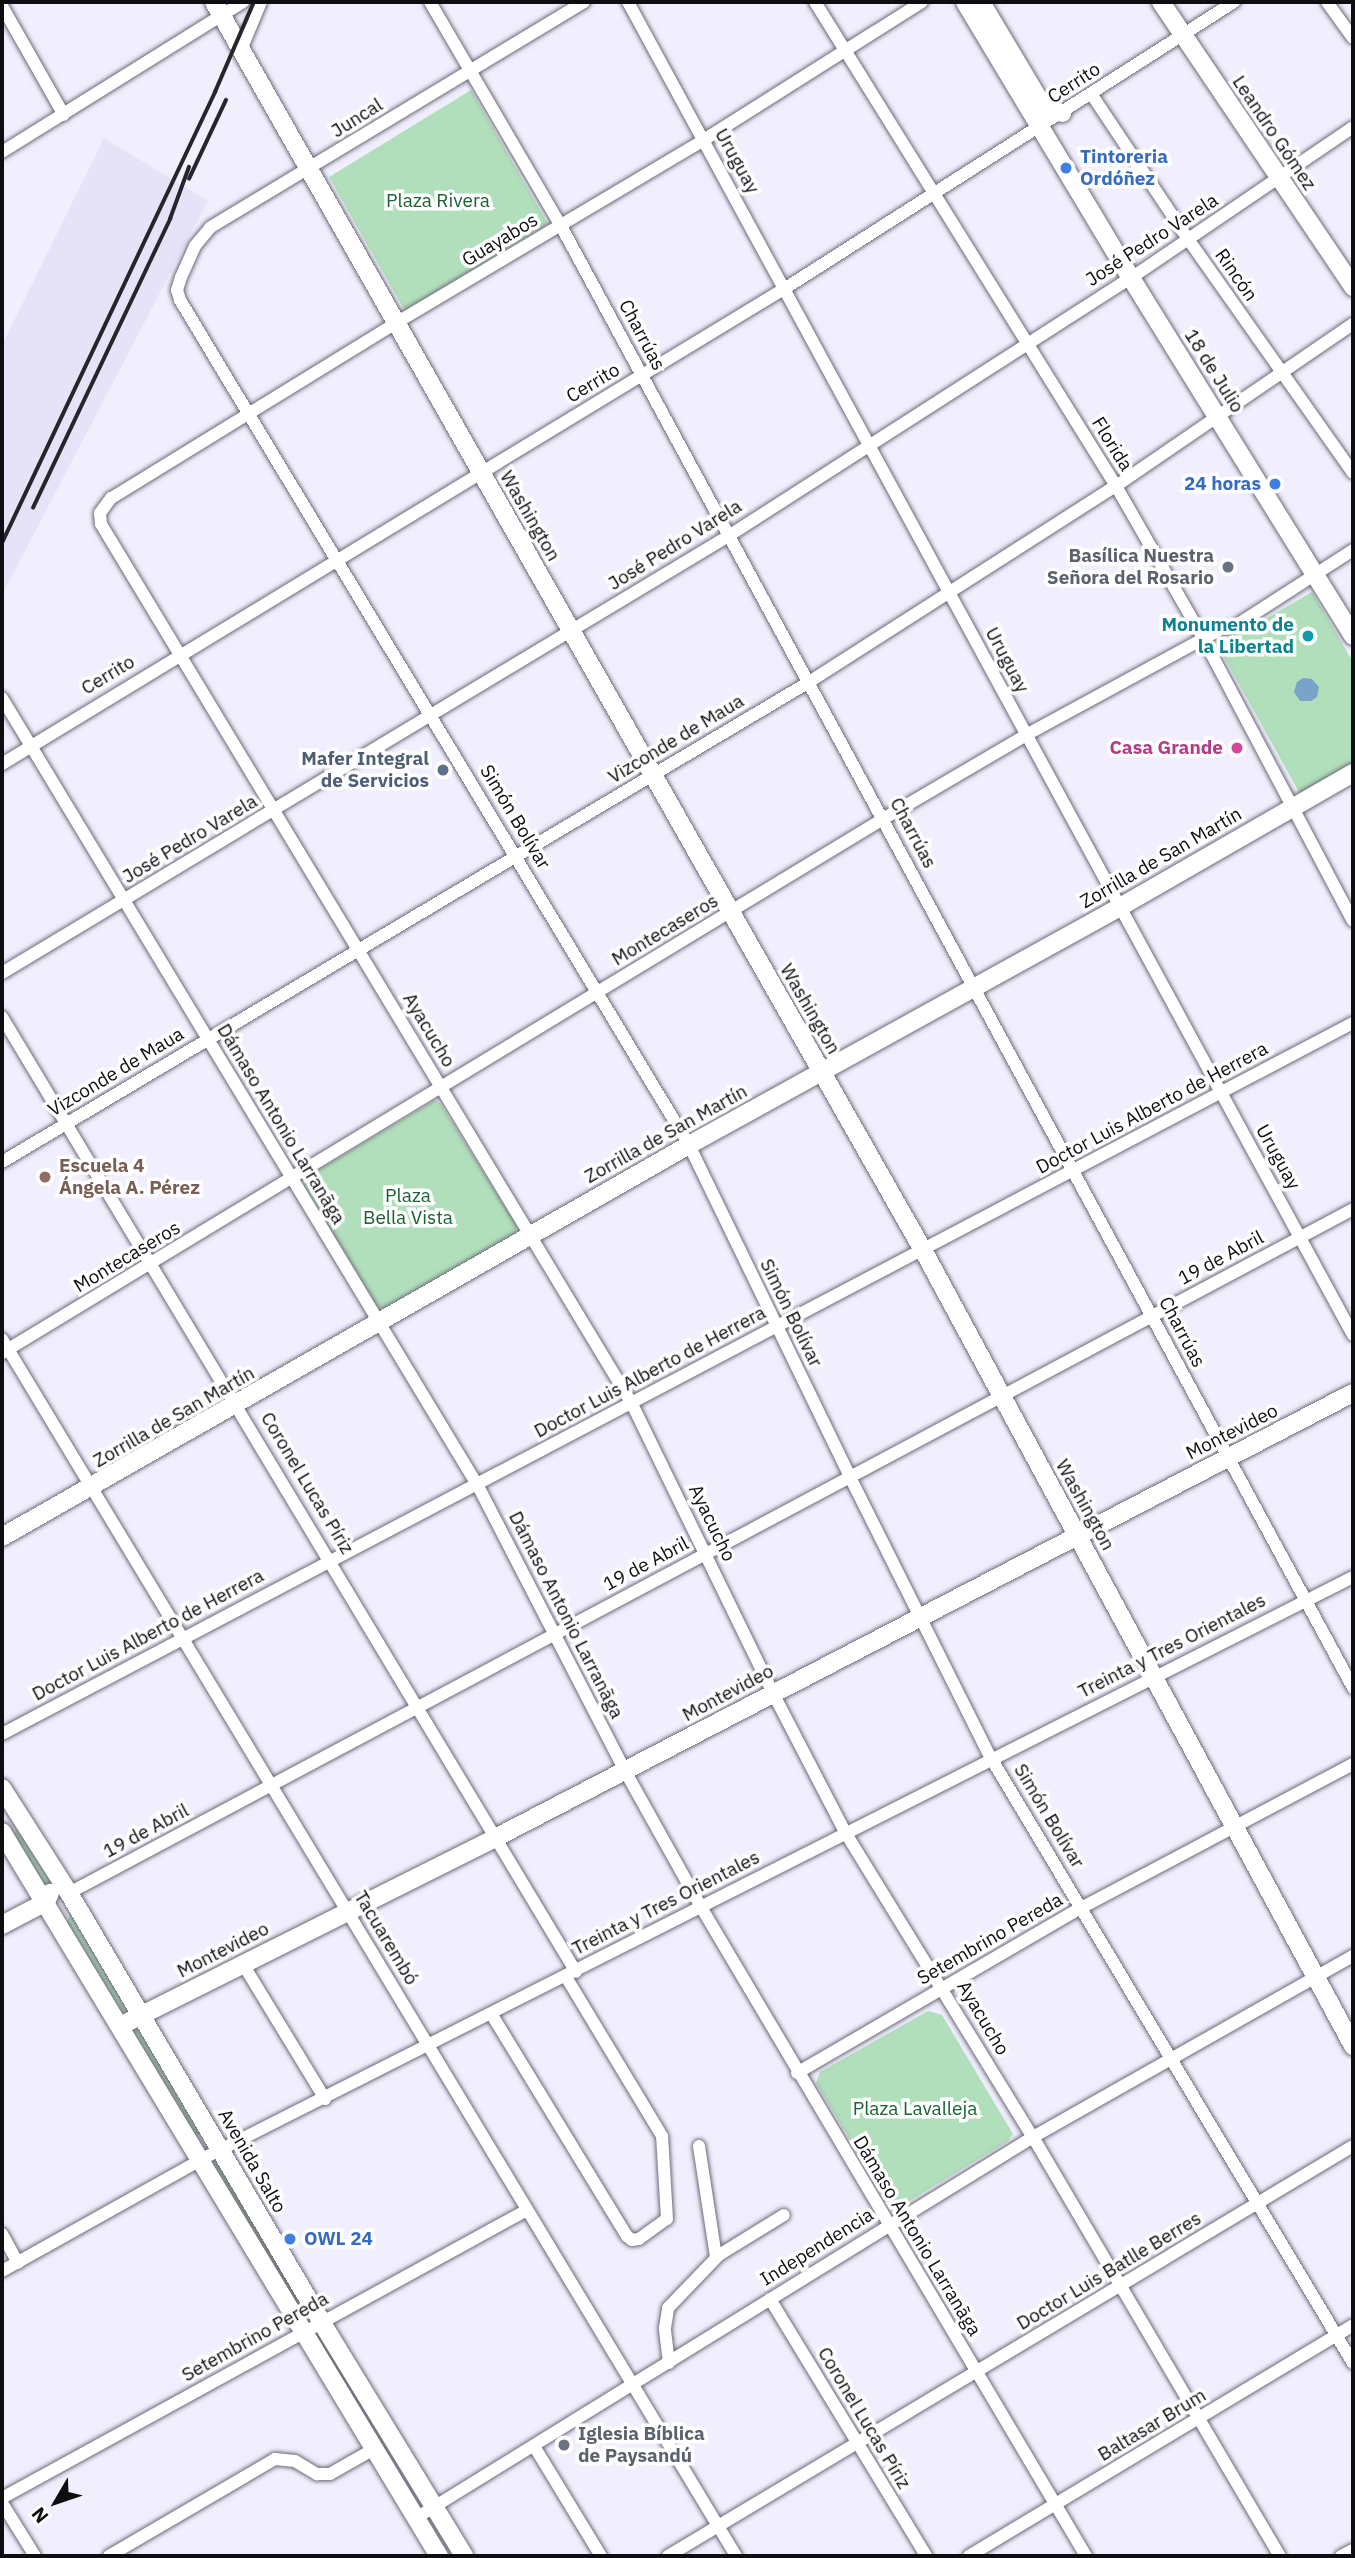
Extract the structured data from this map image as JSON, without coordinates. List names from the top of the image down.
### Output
{
  "streets": {
    "street": [
      "Cerrito",
      "Juncal",
      "Leandro Gómez",
      "Uruguay",
      "Guayabos",
      "José Pedro Varela",
      "Rincón",
      "Charrúas",
      "18 de Julio",
      "Florida",
      "Washington",
      "Vizconde de Maua",
      "Simón Bolívar",
      "Zorrilla de San Martín",
      "Montecaseros",
      "Ayacucho",
      "Doctor Luis Alberto de Herrera",
      "Dámaso Antonio Larranãga",
      "19 de Abril",
      "Montevideo",
      "Coronel Lucas Píriz",
      "Treinta y Tres Orientales",
      "Tacuarembó",
      "Setembrino Pereda",
      "Avenida Salto",
      "Independencia",
      "Doctor Luis Batlle Berres",
      "Baltasar Brum"
    ]
  },
  "crossings": [
    ["Cerrito", "Leandro Gómez"],
    ["Cerrito", "Uruguay"],
    ["Cerrito", "Rincón"],
    ["Cerrito", "Charrúas"],
    ["Cerrito", "18 de Julio"],
    ["Cerrito", "Florida"],
    ["Cerrito", "Washington"],
    ["Cerrito", "Simón Bolívar"],
    ["Cerrito", "Ayacucho"],
    ["Cerrito", "Dámaso Antonio Larranãga"],
    ["Juncal", "Charrúas"],
    ["Juncal", "Washington"],
    ["Juncal", "Simón Bolívar"],
    ["Leandro Gómez", "José Pedro Varela"],
    ["Uruguay", "Guayabos"],
    ["Uruguay", "José Pedro Varela"],
    ["Uruguay", "Vizconde de Maua"],
    ["Uruguay", "Zorrilla de San Martín"],
    ["Uruguay", "Montecaseros"],
    ["Uruguay", "Doctor Luis Alberto de Herrera"],
    ["Uruguay", "19 de Abril"],
    ["Guayabos", "Charrúas"],
    ["Guayabos", "Florida"],
    ["Guayabos", "Washington"],
    ["Guayabos", "Simón Bolívar"],
    ["Guayabos", "Ayacucho"],
    ["José Pedro Varela", "Rincón"],
    ["José Pedro Varela", "Charrúas"],
    ["José Pedro Varela", "18 de Julio"],
    ["José Pedro Varela", "Florida"],
    ["José Pedro Varela", "Washington"],
    ["José Pedro Varela", "Simón Bolívar"],
    ["José Pedro Varela", "Ayacucho"],
    ["José Pedro Varela", "Dámaso Antonio Larranãga"],
    ["Rincón", "Vizconde de Maua"],
    ["Charrúas", "Vizconde de Maua"],
    ["Charrúas", "Zorrilla de San Martín"],
    ["Charrúas", "Montecaseros"],
    ["Charrúas", "Doctor Luis Alberto de Herrera"],
    ["Charrúas", "19 de Abril"],
    ["Charrúas", "Montevideo"],
    ["Charrúas", "Treinta y Tres Orientales"],
    ["18 de Julio", "Vizconde de Maua"],
    ["18 de Julio", "Montecaseros"],
    ["Florida", "Vizconde de Maua"],
    ["Florida", "Zorrilla de San Martín"],
    ["Florida", "Montecaseros"],
    ["Washington", "Vizconde de Maua"],
    ["Washington", "Zorrilla de San Martín"],
    ["Washington", "Montecaseros"],
    ["Washington", "Doctor Luis Alberto de Herrera"],
    ["Washington", "19 de Abril"],
    ["Washington", "Montevideo"],
    ["Washington", "Treinta y Tres Orientales"],
    ["Washington", "Setembrino Pereda"],
    ["Washington", "Independencia"],
    ["Vizconde de Maua", "Simón Bolívar"],
    ["Vizconde de Maua", "Ayacucho"],
    ["Vizconde de Maua", "Dámaso Antonio Larranãga"],
    ["Vizconde de Maua", "Coronel Lucas Píriz"],
    ["Simón Bolívar", "Zorrilla de San Martín"],
    ["Simón Bolívar", "Montecaseros"],
    ["Simón Bolívar", "Doctor Luis Alberto de Herrera"],
    ["Simón Bolívar", "19 de Abril"],
    ["Simón Bolívar", "Montevideo"],
    ["Simón Bolívar", "Treinta y Tres Orientales"],
    ["Simón Bolívar", "Setembrino Pereda"],
    ["Simón Bolívar", "Independencia"],
    ["Simón Bolívar", "Doctor Luis Batlle Berres"],
    ["Simón Bolívar", "Baltasar Brum"],
    ["Zorrilla de San Martín", "Ayacucho"],
    ["Zorrilla de San Martín", "Dámaso Antonio Larranãga"],
    ["Zorrilla de San Martín", "Coronel Lucas Píriz"],
    ["Zorrilla de San Martín", "Tacuarembó"],
    ["Montecaseros", "Ayacucho"],
    ["Montecaseros", "Dámaso Antonio Larranãga"],
    ["Montecaseros", "Coronel Lucas Píriz"],
    ["Montecaseros", "Tacuarembó"],
    ["Ayacucho", "Doctor Luis Alberto de Herrera"],
    ["Ayacucho", "19 de Abril"],
    ["Ayacucho", "Montevideo"],
    ["Ayacucho", "Treinta y Tres Orientales"],
    ["Ayacucho", "Setembrino Pereda"],
    ["Ayacucho", "Independencia"],
    ["Ayacucho", "Doctor Luis Batlle Berres"],
    ["Ayacucho", "Baltasar Brum"],
    ["Doctor Luis Alberto de Herrera", "Dámaso Antonio Larranãga"],
    ["Doctor Luis Alberto de Herrera", "Coronel Lucas Píriz"],
    ["Doctor Luis Alberto de Herrera", "Tacuarembó"],
    ["Dámaso Antonio Larranãga", "19 de Abril"],
    ["Dámaso Antonio Larranãga", "Montevideo"],
    ["Dámaso Antonio Larranãga", "Treinta y Tres Orientales"],
    ["Dámaso Antonio Larranãga", "Setembrino Pereda"],
    ["Dámaso Antonio Larranãga", "Independencia"],
    ["Dámaso Antonio Larranãga", "Doctor Luis Batlle Berres"],
    ["Dámaso Antonio Larranãga", "Baltasar Brum"],
    ["19 de Abril", "Coronel Lucas Píriz"],
    ["19 de Abril", "Tacuarembó"],
    ["19 de Abril", "Avenida Salto"],
    ["Montevideo", "Coronel Lucas Píriz"],
    ["Montevideo", "Tacuarembó"],
    ["Montevideo", "Avenida Salto"],
    ["Coronel Lucas Píriz", "Treinta y Tres Orientales"],
    ["Coronel Lucas Píriz", "Independencia"],
    ["Coronel Lucas Píriz", "Doctor Luis Batlle Berres"],
    ["Treinta y Tres Orientales", "Tacuarembó"],
    ["Treinta y Tres Orientales", "Avenida Salto"],
    ["Tacuarembó", "Setembrino Pereda"],
    ["Tacuarembó", "Independencia"],
    ["Tacuarembó", "Doctor Luis Batlle Berres"],
    ["Setembrino Pereda", "Avenida Salto"],
    ["Avenida Salto", "Independencia"]
  ],
  "parks": ["Plaza Rivera", "Plaza Bella Vista", "Plaza Lavalleja"],
  "places": [
    "Tintoreria Ordóñez",
    "24 horas",
    "Basílica Nuestra Señora del Rosario",
    "Monumento de la Libertad",
    "Casa Grande",
    "Mafer Integral de Servicios",
    "Escuela 4 Ángela A. Pérez",
    "OWL 24",
    "Iglesia Bíblica de Paysandú"
  ],
  "north": "bottom left"
}
